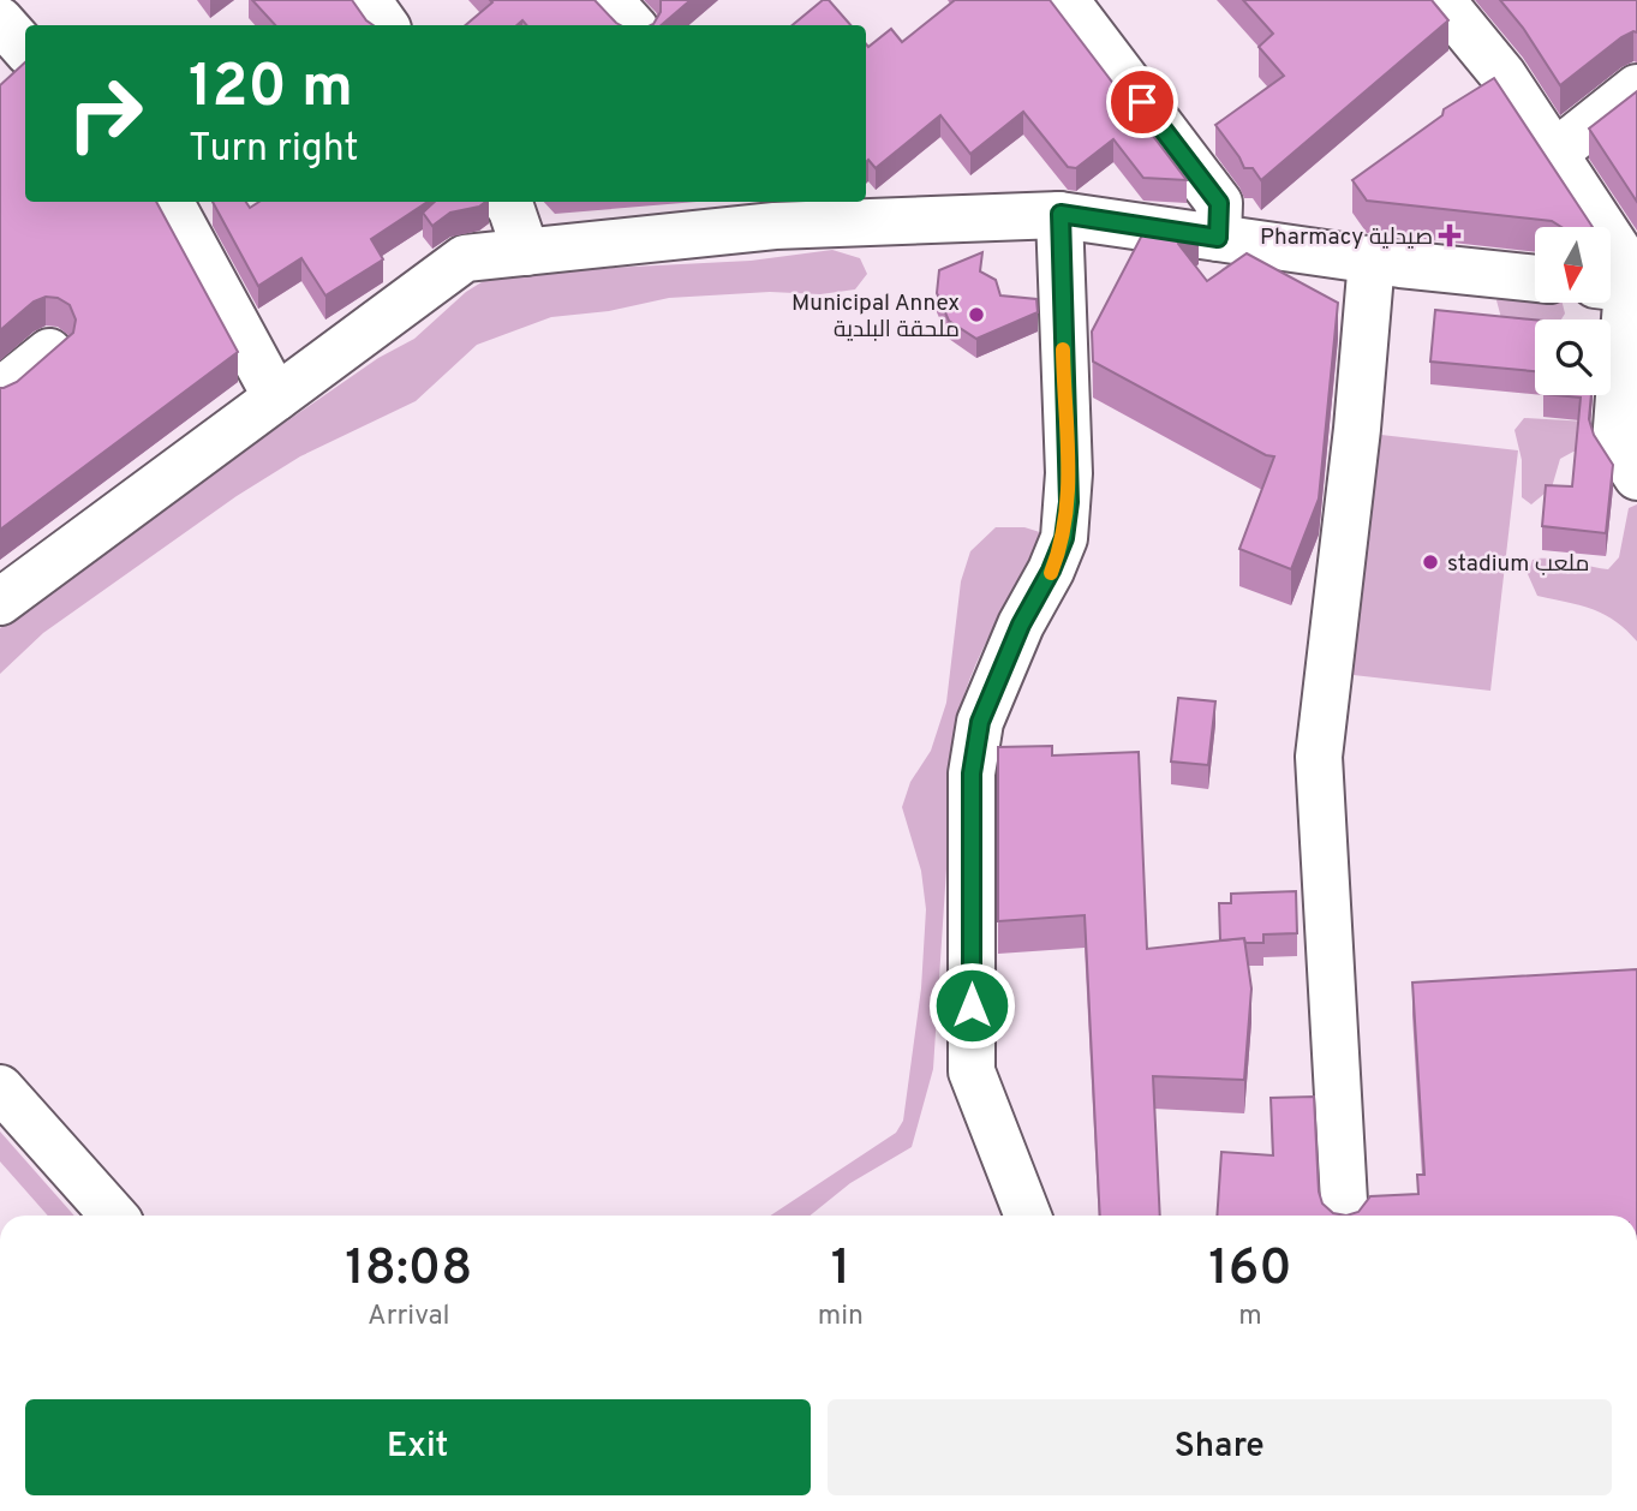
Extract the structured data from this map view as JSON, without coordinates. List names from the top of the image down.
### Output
{
  "places": {
    "health": ["Pharmacy صيدلية"],
    "other": ["Municipal Annex ملحقة البلدية", "stadium ملعب"]
  },
  "north": "bottom",
  "page": {
    "turn": ["120 m", "Turn right"],
    "eta": [
      "18:08",
      "Arrival",
      "1",
      "min",
      "160",
      "m"
    ],
    "buttons": ["Exit", "Share"]
  }
}
